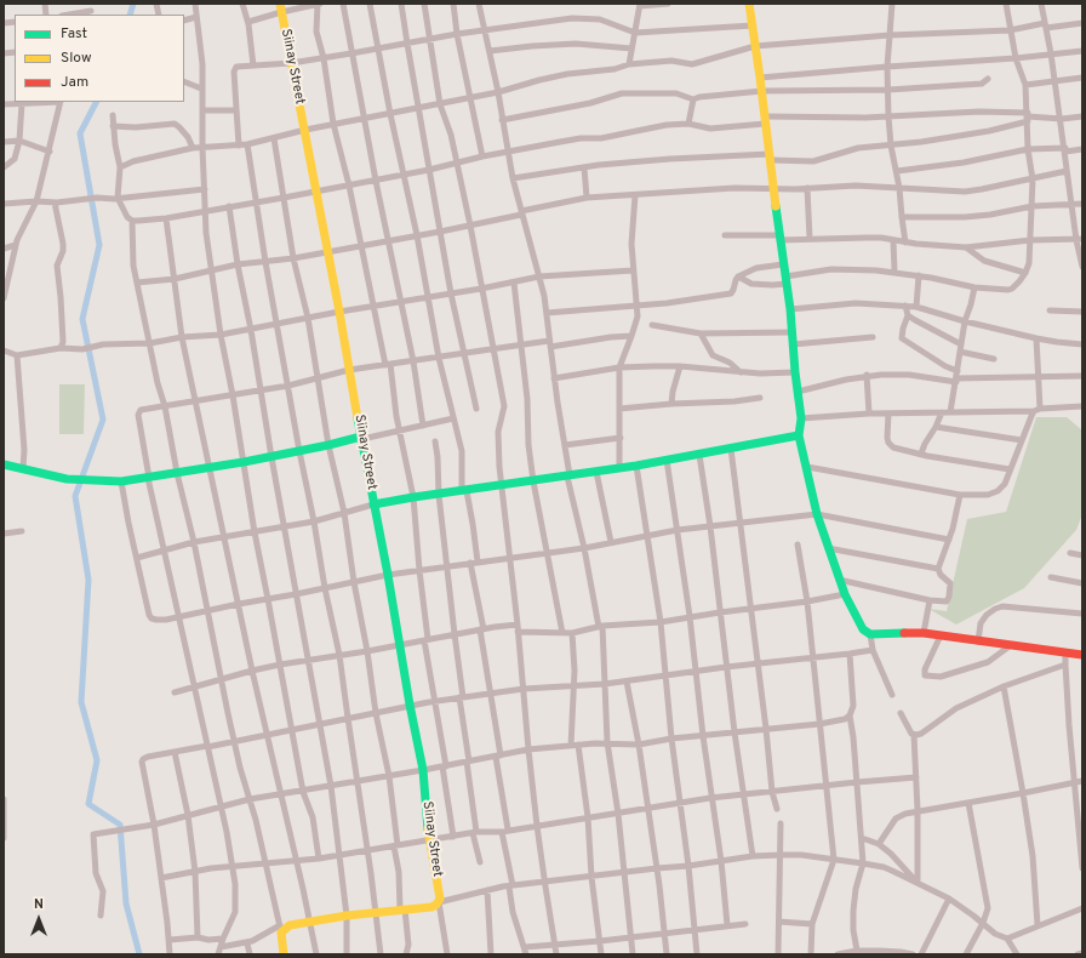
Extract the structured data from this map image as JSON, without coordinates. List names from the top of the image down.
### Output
{
  "streets": {
    "street": ["Siinay Street"]
  },
  "legend": ["Fast", "Slow", "Jam"],
  "north": "top"
}
